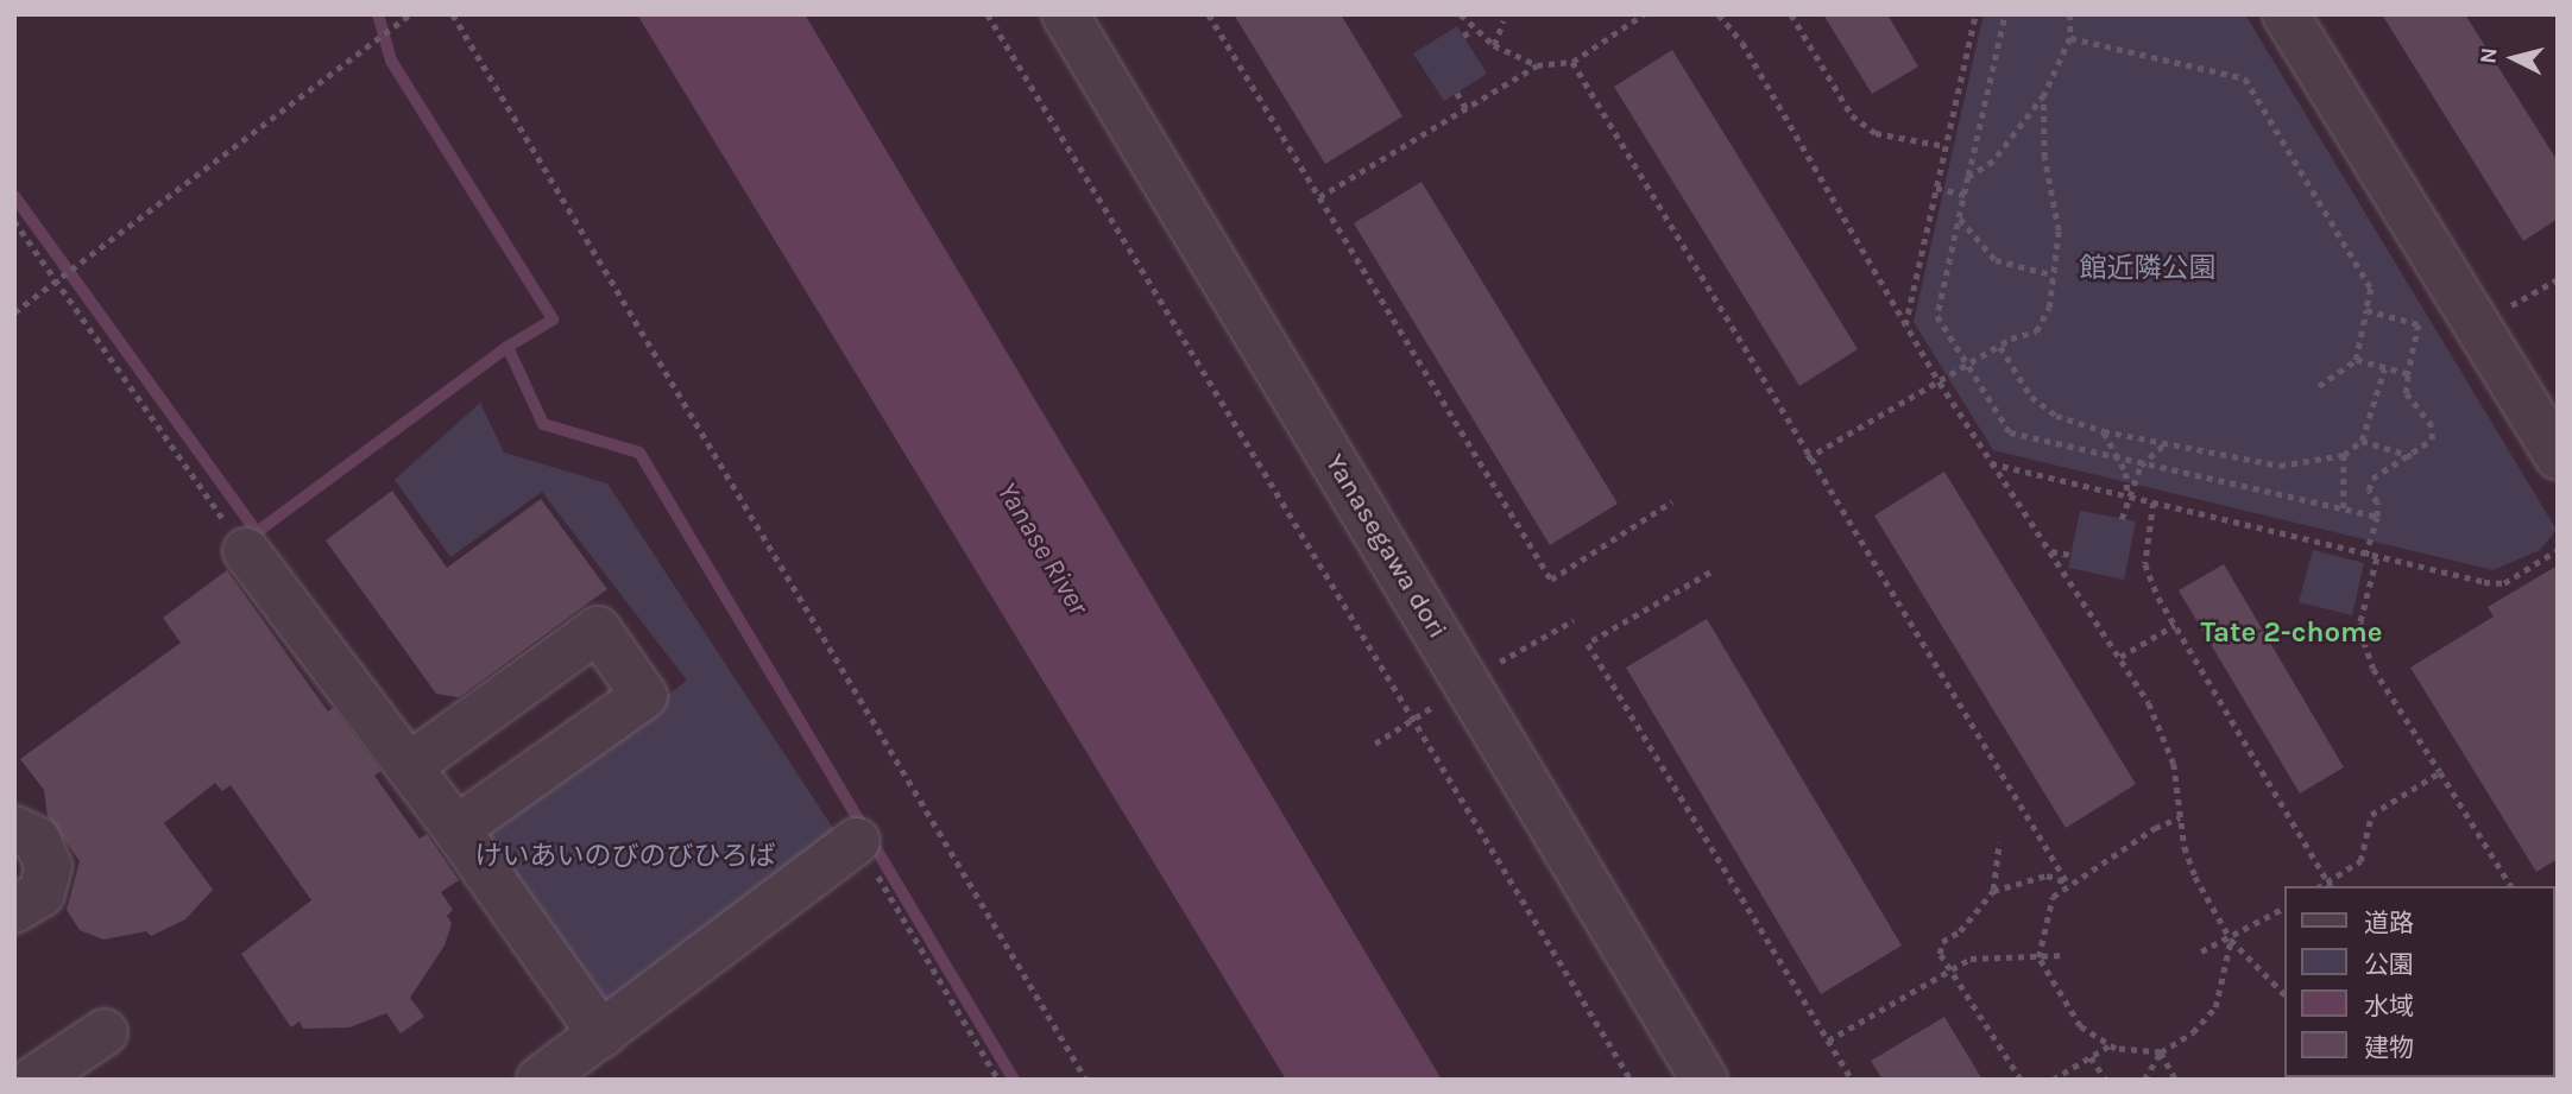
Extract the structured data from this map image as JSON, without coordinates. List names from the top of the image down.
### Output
{
  "streets": {
    "street": ["Yanasegawa dori"]
  },
  "districts": ["Tate 2-chome"],
  "water": ["Yanase River"],
  "parks": ["館近隣公園", "けいあいのびのびひろば"],
  "legend": [
    "道路",
    "公園",
    "水域",
    "建物"
  ],
  "north": "left"
}
